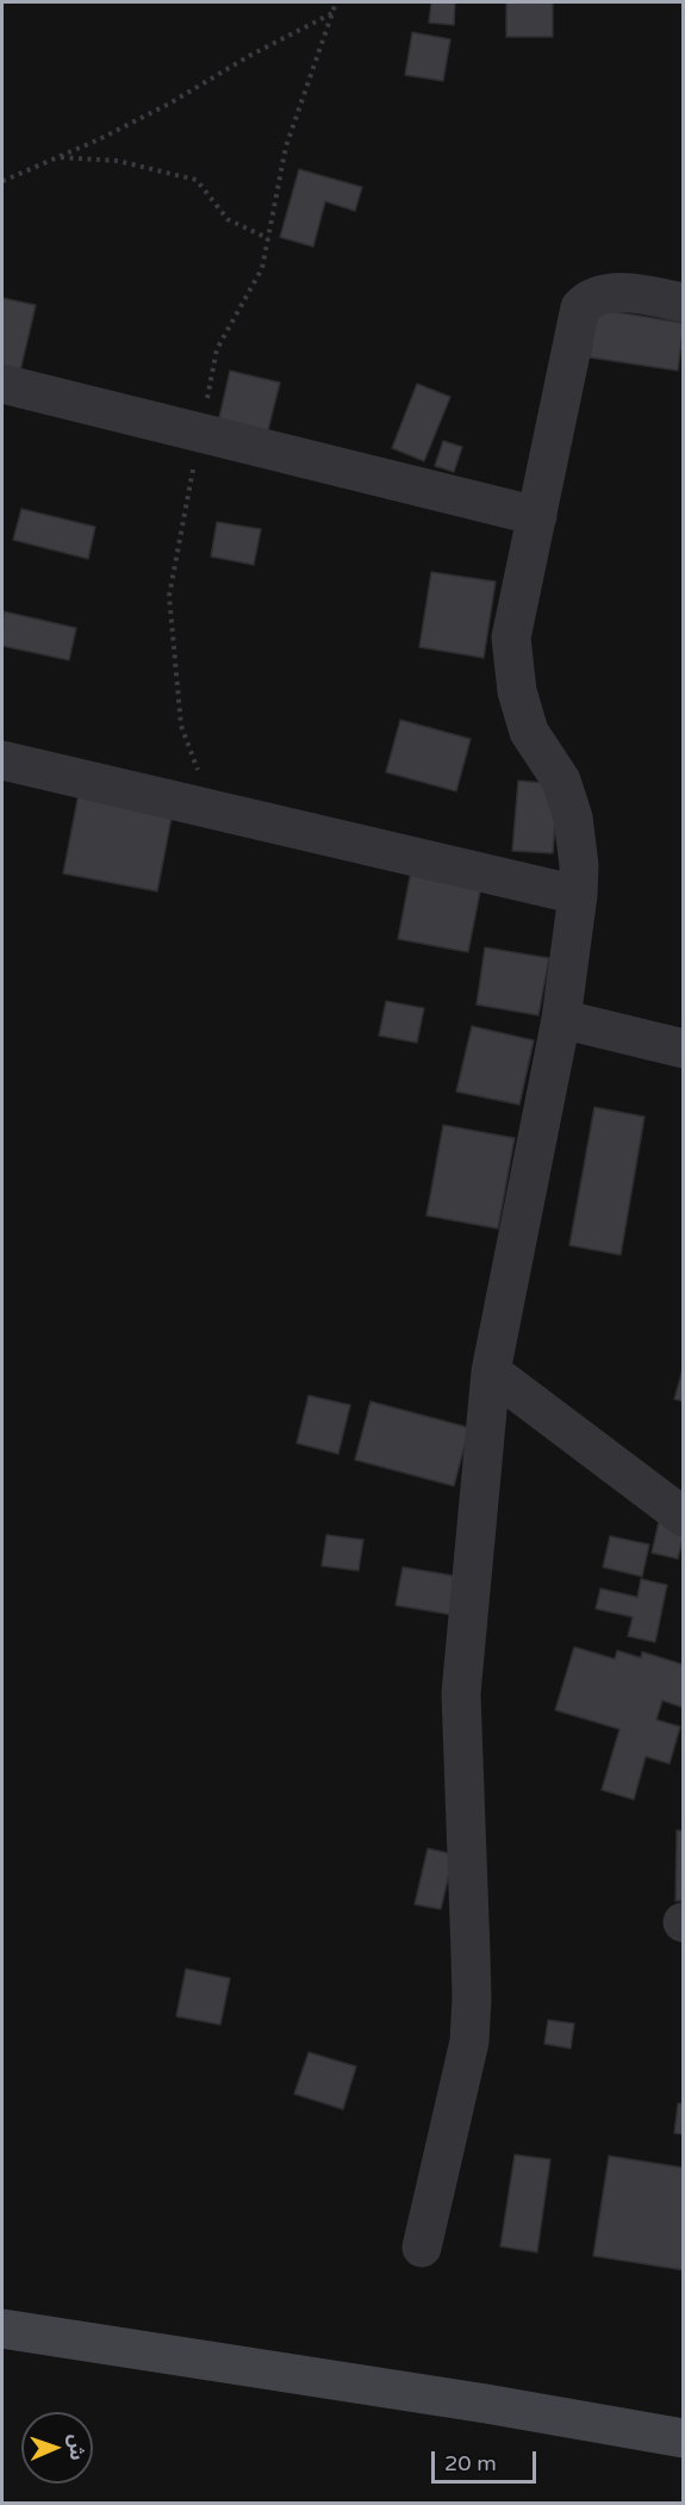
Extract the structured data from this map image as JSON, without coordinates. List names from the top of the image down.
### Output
{
  "scale_bar": "20 m",
  "north": "right"
}
